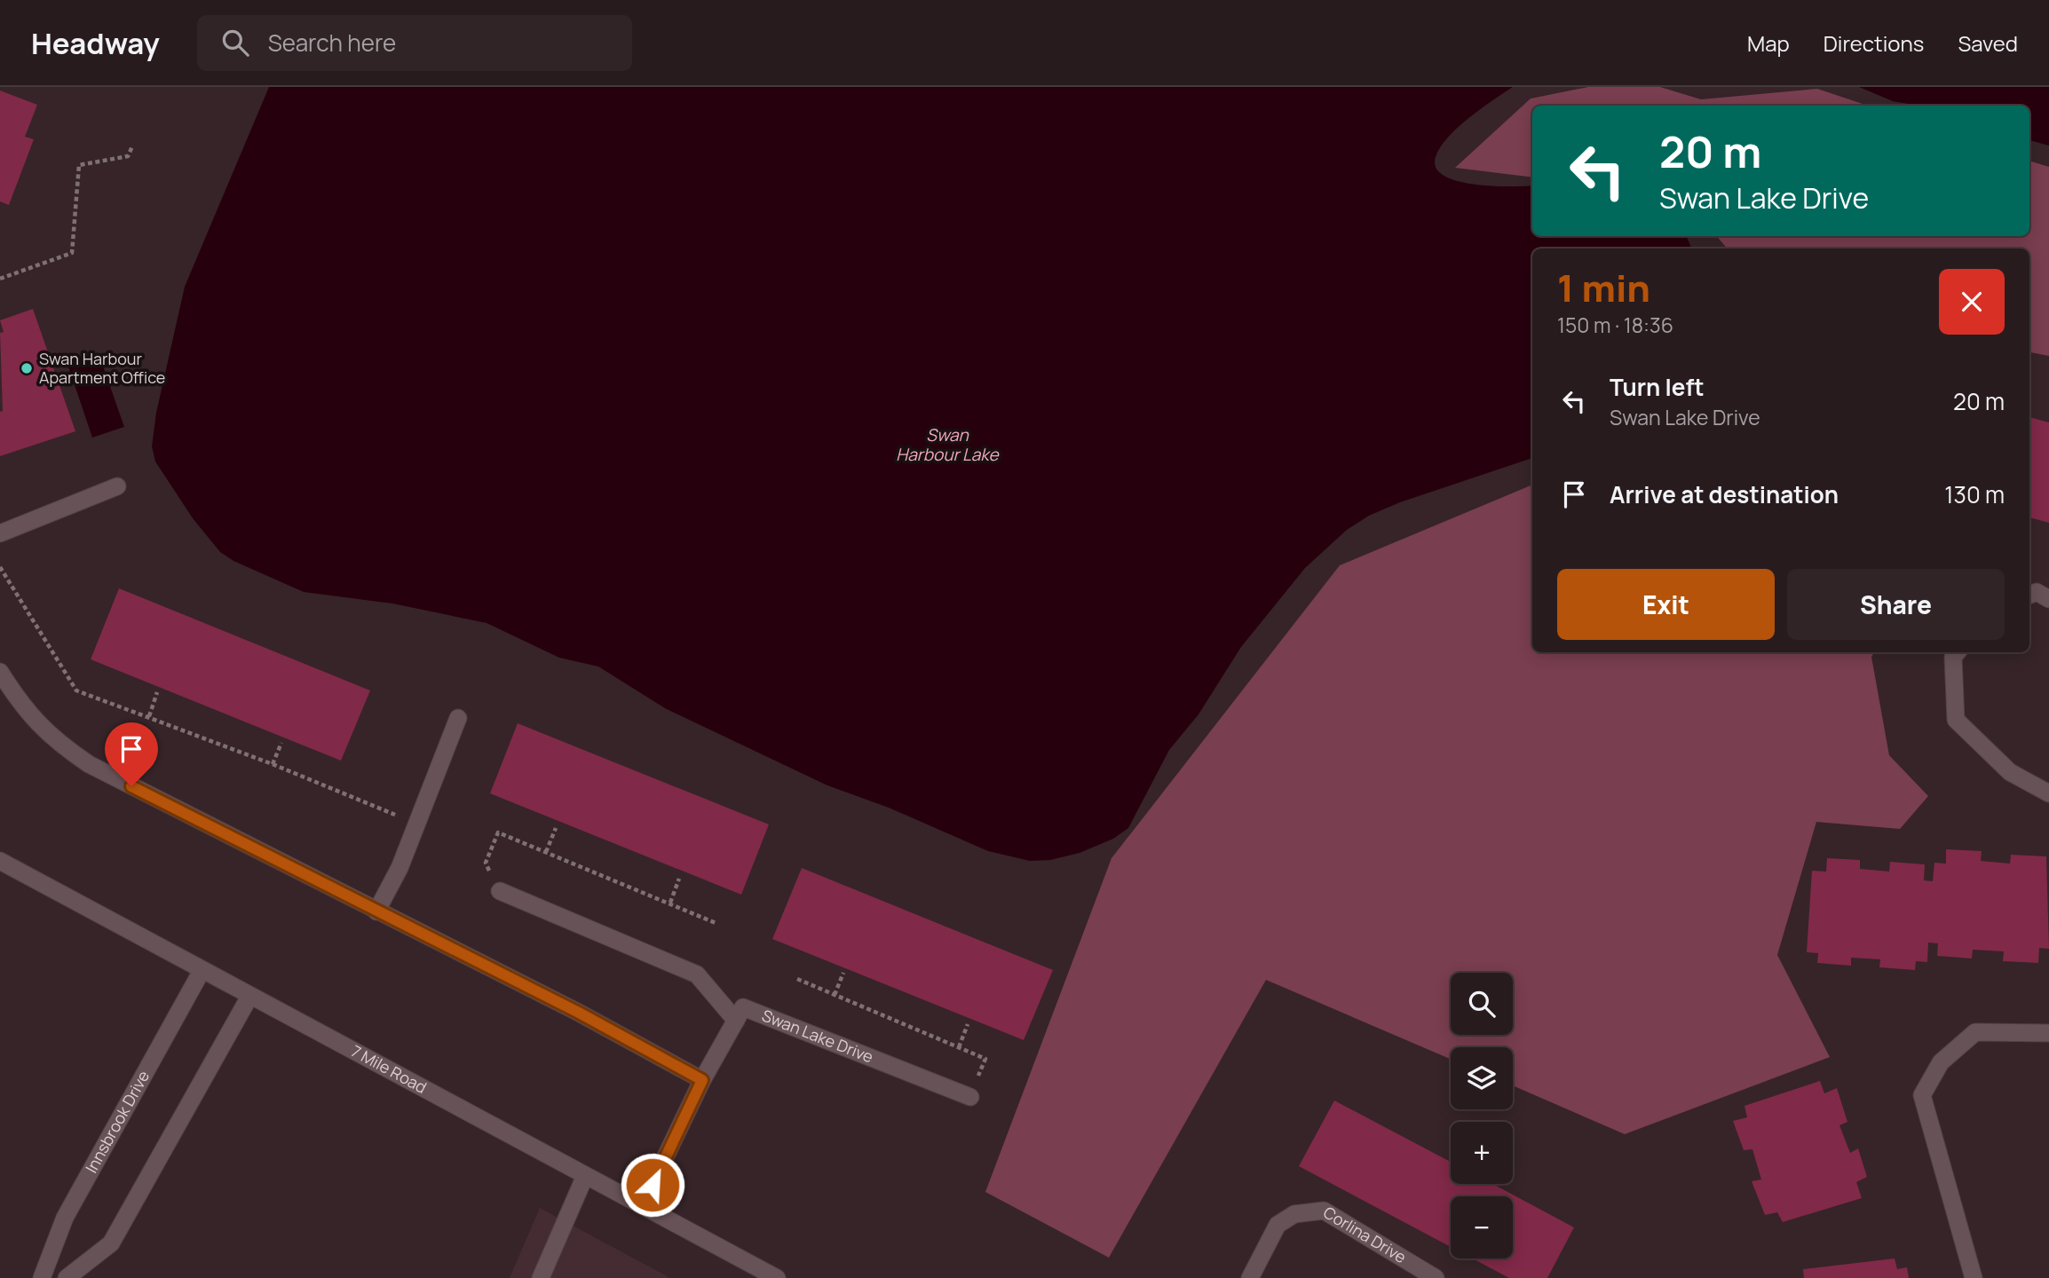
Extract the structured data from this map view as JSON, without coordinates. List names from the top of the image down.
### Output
{
  "streets": {
    "street": [
      "Swan Lake Drive",
      "7 Mile Road",
      "Innsbrook Drive",
      "Corlina Drive"
    ]
  },
  "crossings": [
    ["7 Mile Road", "Innsbrook Drive"]
  ],
  "water": ["Swan Harbour Lake"],
  "places": ["Swan Harbour Apartment Office"],
  "page": {
    "header": "Headway",
    "search": "Search here",
    "nav": ["Map", "Directions", "Saved"],
    "turn": ["20 m", "Swan Lake Drive"],
    "heading": ["1 min", "150 m · 18:36"],
    "list": [
      {
        "name": "Turn left",
        "note": "Swan Lake Drive",
        "value": "20 m"
      },
      {
        "name": "Arrive at destination",
        "value": "130 m"
      }
    ],
    "buttons": ["Exit", "Share"],
    "map_buttons": ["+", "−"]
  }
}
